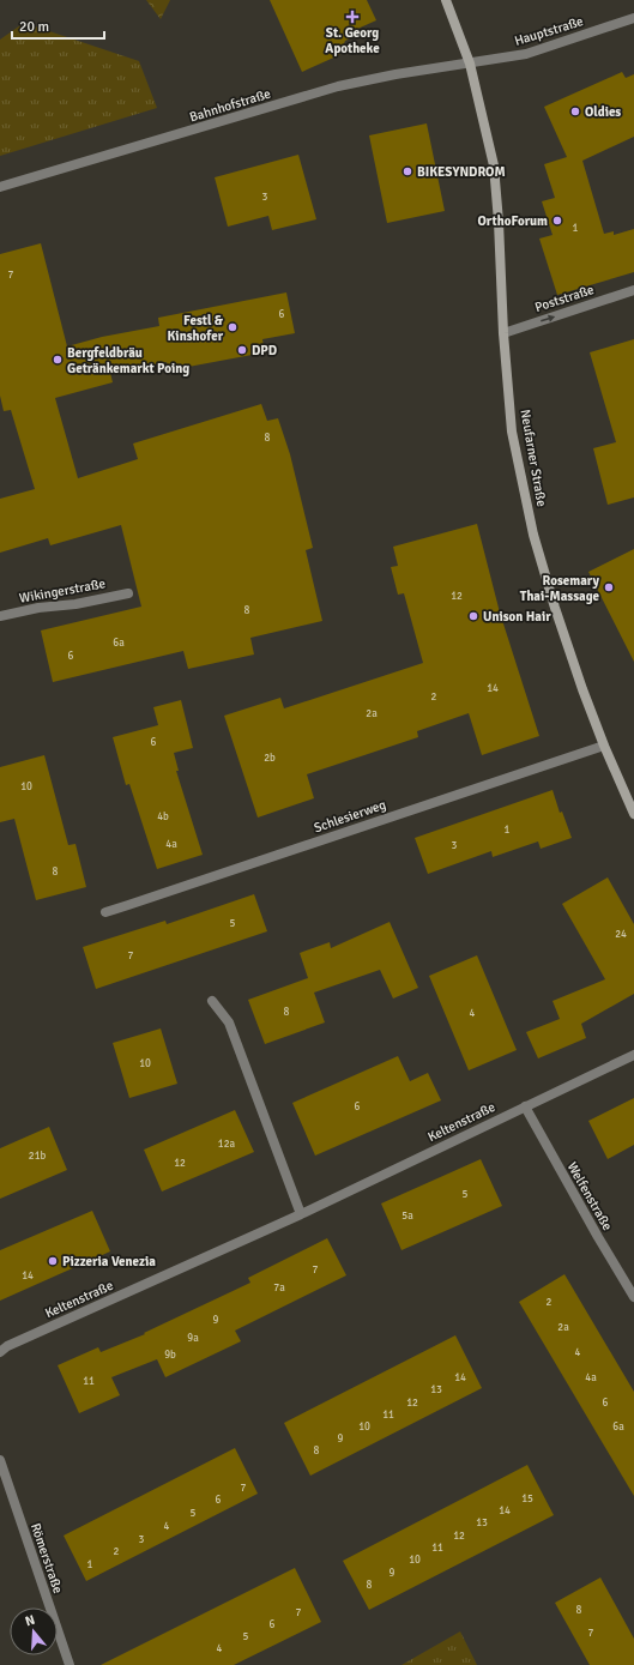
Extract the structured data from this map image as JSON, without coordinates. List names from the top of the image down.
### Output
{
  "streets": {
    "street": [
      "Hauptstraße",
      "Bahnhofstraße",
      "Poststraße",
      "Neufarner Straße",
      "Wikingerstraße",
      "Schlesierweg",
      "Keltenstraße",
      "Welfenstraße",
      "Römerstraße"
    ]
  },
  "crossings": [
    ["Hauptstraße", "Bahnhofstraße"],
    ["Hauptstraße", "Neufarner Straße"],
    ["Bahnhofstraße", "Neufarner Straße"],
    ["Poststraße", "Neufarner Straße"],
    ["Neufarner Straße", "Schlesierweg"],
    ["Keltenstraße", "Welfenstraße"]
  ],
  "one_way": ["Poststraße"],
  "places": {
    "health": ["St. Georg Apotheke"],
    "other": [
      "Oldies",
      "BIKESYNDROM",
      "OrthoForum",
      "Festl & Kinshofer",
      "DPD",
      "Bergfeldbräu Getränkemarkt Poing",
      "Rosemary Thai-Massage",
      "Unison Hair",
      "Pizzeria Venezia"
    ]
  },
  "house_numbers": [
    "3",
    "1",
    "7",
    "6",
    "8",
    "12",
    "8",
    "6a",
    "6",
    "14",
    "2",
    "2a",
    "6",
    "2b",
    "10",
    "4b",
    "1",
    "4a",
    "3",
    "8",
    "5",
    "24",
    "7",
    "8",
    "4",
    "10",
    "6",
    "12a",
    "21b",
    "12",
    "5",
    "5a",
    "7",
    "14",
    "7a",
    "2",
    "9",
    "2a",
    "9a",
    "4",
    "9b",
    "14",
    "4a",
    "11",
    "13",
    "12",
    "6",
    "11",
    "10",
    "6a",
    "9",
    "8",
    "7",
    "15",
    "6",
    "14",
    "5",
    "13",
    "4",
    "12",
    "3",
    "11",
    "2",
    "10",
    "1",
    "9",
    "8",
    "8",
    "7",
    "6",
    "7",
    "5",
    "4"
  ],
  "scale_bar": "20 m",
  "north": "top"
}
